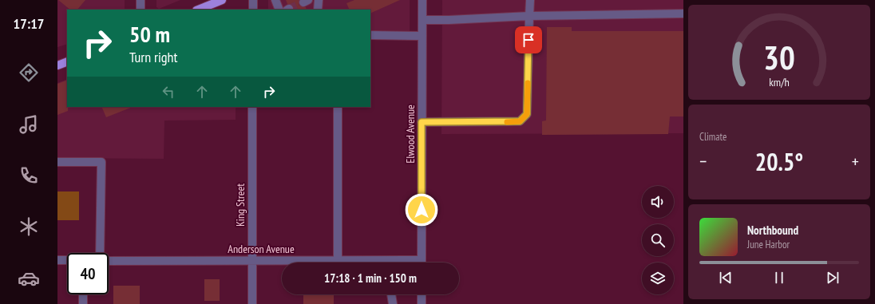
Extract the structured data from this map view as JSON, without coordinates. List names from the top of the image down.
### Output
{
  "streets": {
    "street": ["Elwood Avenue", "King Street", "Anderson Avenue"]
  },
  "crossings": [
    ["King Street", "Anderson Avenue"]
  ],
  "page": {
    "tabs": "17:17",
    "turn": ["50 m", "Turn right"],
    "tile": "Climate",
    "heat": ["−", "20.5°", "+"],
    "song": ["Northbound", "June Harbor"],
    "limit": "40",
    "trip": "17:18 · 1 min · 150 m",
    "gauge": ["30", "km/h"]
  }
}
